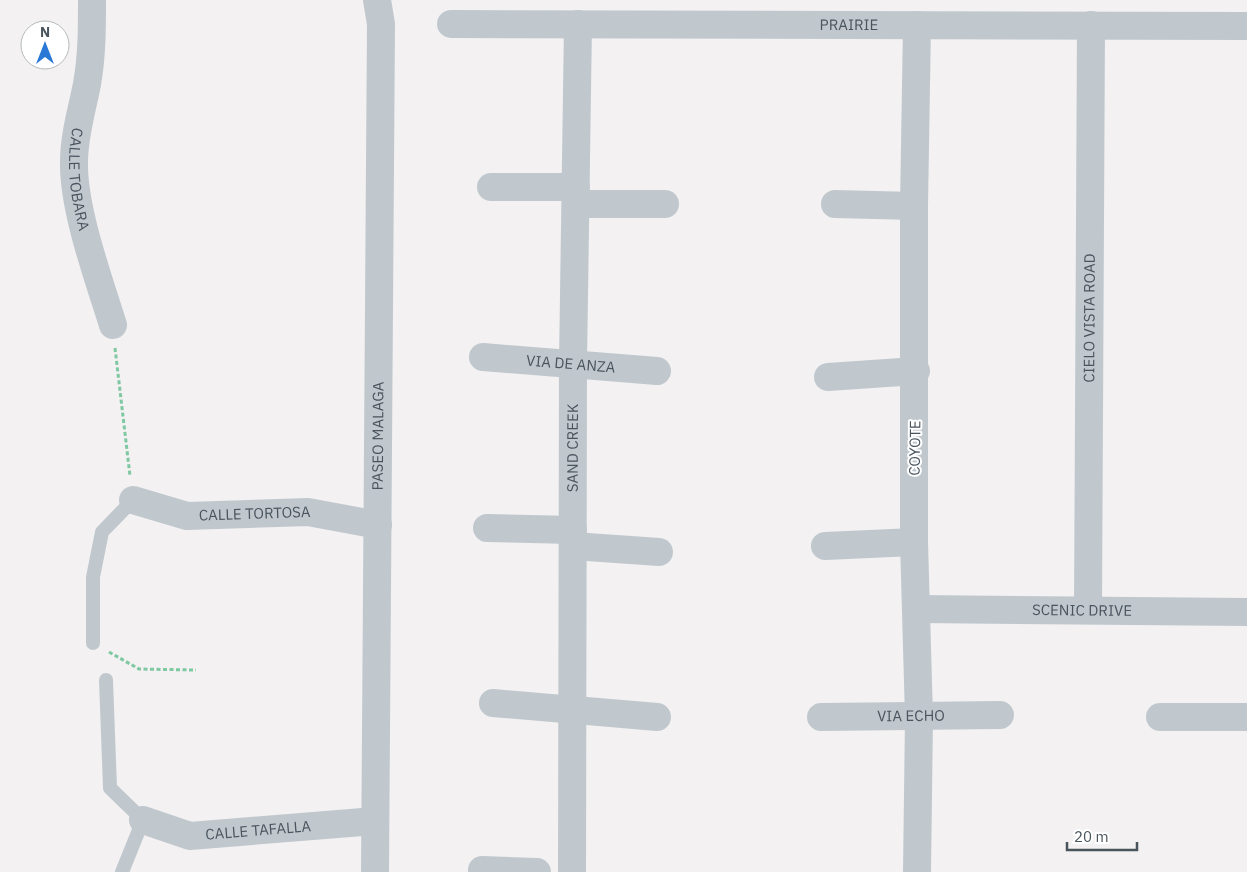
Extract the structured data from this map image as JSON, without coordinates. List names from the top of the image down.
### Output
{
  "streets": {
    "street": [
      "PRAIRIE",
      "CALLE TOBARA",
      "CIELO VISTA ROAD",
      "VIA DE ANZA",
      "PASEO MALAGA",
      "SAND CREEK",
      "COYOTE",
      "CALLE TORTOSA",
      "SCENIC DRIVE",
      "VIA ECHO",
      "CALLE TAFALLA"
    ]
  },
  "crossings": [
    ["PRAIRIE", "CIELO VISTA ROAD"],
    ["PRAIRIE", "SAND CREEK"],
    ["PRAIRIE", "COYOTE"],
    ["CIELO VISTA ROAD", "SCENIC DRIVE"],
    ["VIA DE ANZA", "SAND CREEK"],
    ["PASEO MALAGA", "CALLE TORTOSA"],
    ["PASEO MALAGA", "CALLE TAFALLA"],
    ["COYOTE", "SCENIC DRIVE"],
    ["COYOTE", "VIA ECHO"]
  ],
  "scale_bar": "20 m",
  "north": "top"
}
